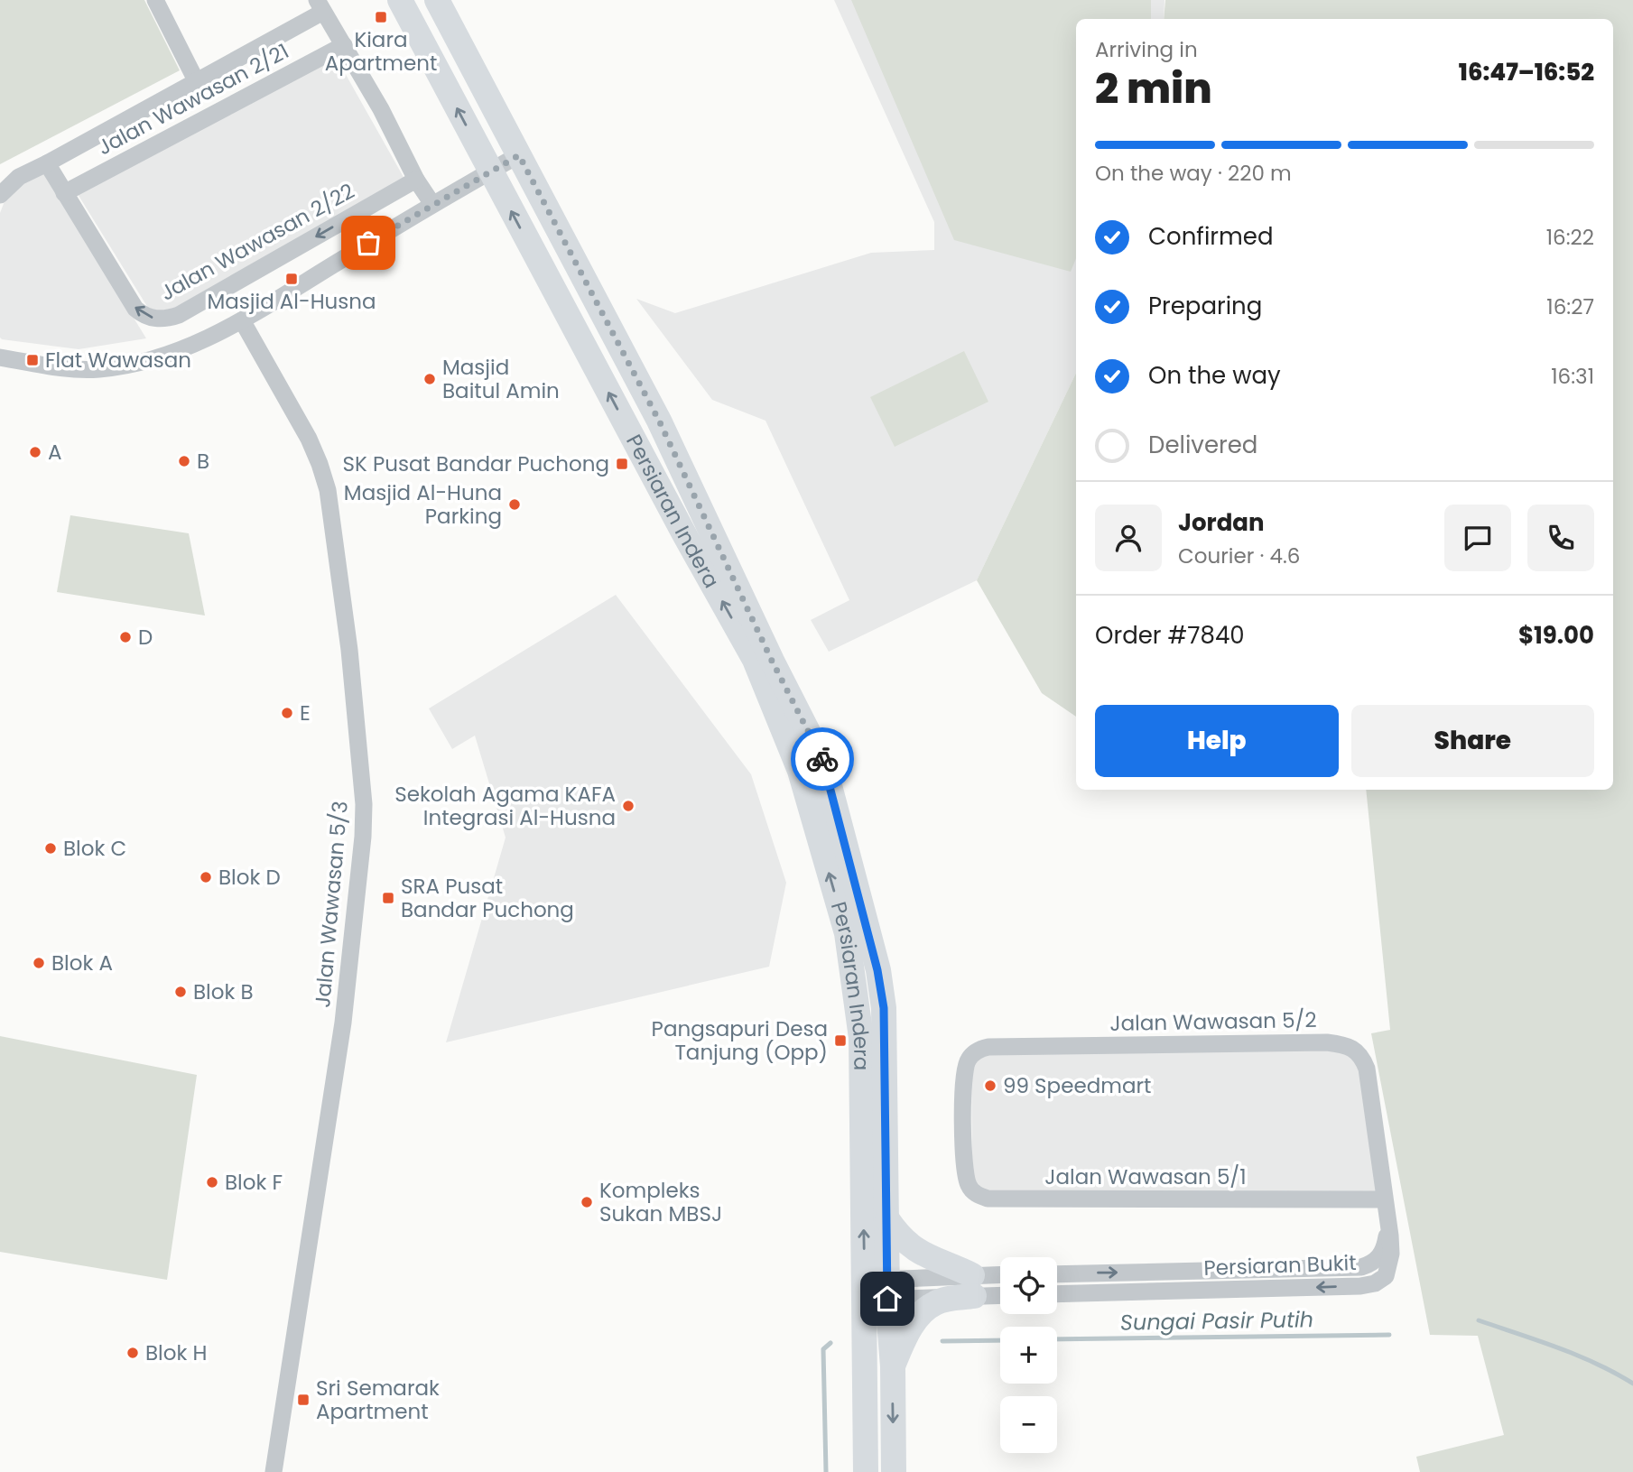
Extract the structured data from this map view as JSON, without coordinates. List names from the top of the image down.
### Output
{
  "streets": {
    "main road": ["Persiaran Indera"],
    "street": [
      "Jalan Wawasan 2/21",
      "Jalan Wawasan 2/22",
      "Jalan Wawasan 5/3",
      "Jalan Wawasan 5/2",
      "Jalan Wawasan 5/1",
      "Persiaran Bukit"
    ]
  },
  "crossings": [
    ["Jalan Wawasan 2/21", "Jalan Wawasan 2/22"],
    ["Jalan Wawasan 5/2", "Jalan Wawasan 5/1"],
    ["Jalan Wawasan 5/2", "Persiaran Bukit"]
  ],
  "water": ["Sungai Pasir Putih"],
  "places": {
    "transit": [
      "Kiara Apartment",
      "Masjid Al-Husna",
      "Flat Wawasan",
      "SK Pusat Bandar Puchong",
      "SRA Pusat Bandar Puchong",
      "Pangsapuri Desa Tanjung (Opp)",
      "Sri Semarak Apartment"
    ],
    "other": [
      "Masjid Baitul Amin",
      "A",
      "B",
      "Masjid Al-Huna Parking",
      "D",
      "E",
      "Sekolah Agama KAFA Integrasi Al-Husna",
      "Blok C",
      "Blok D",
      "Blok A",
      "Blok B",
      "99 Speedmart",
      "Blok F",
      "Kompleks Sukan MBSJ",
      "Blok H"
    ]
  },
  "page": {
    "heading": ["2 min", "Arriving in", "16:47–16:52"],
    "panel": [
      "Jordan",
      "Courier · 4.6",
      "Order #7840",
      "$19.00"
    ],
    "bar": "On the way · 220 m",
    "list": [
      ["Confirmed", "16:22"],
      ["Preparing", "16:27"],
      ["On the way", "16:31"],
      "Delivered"
    ],
    "buttons": ["Help", "Share"],
    "map_buttons": ["+", "−"]
  }
}
